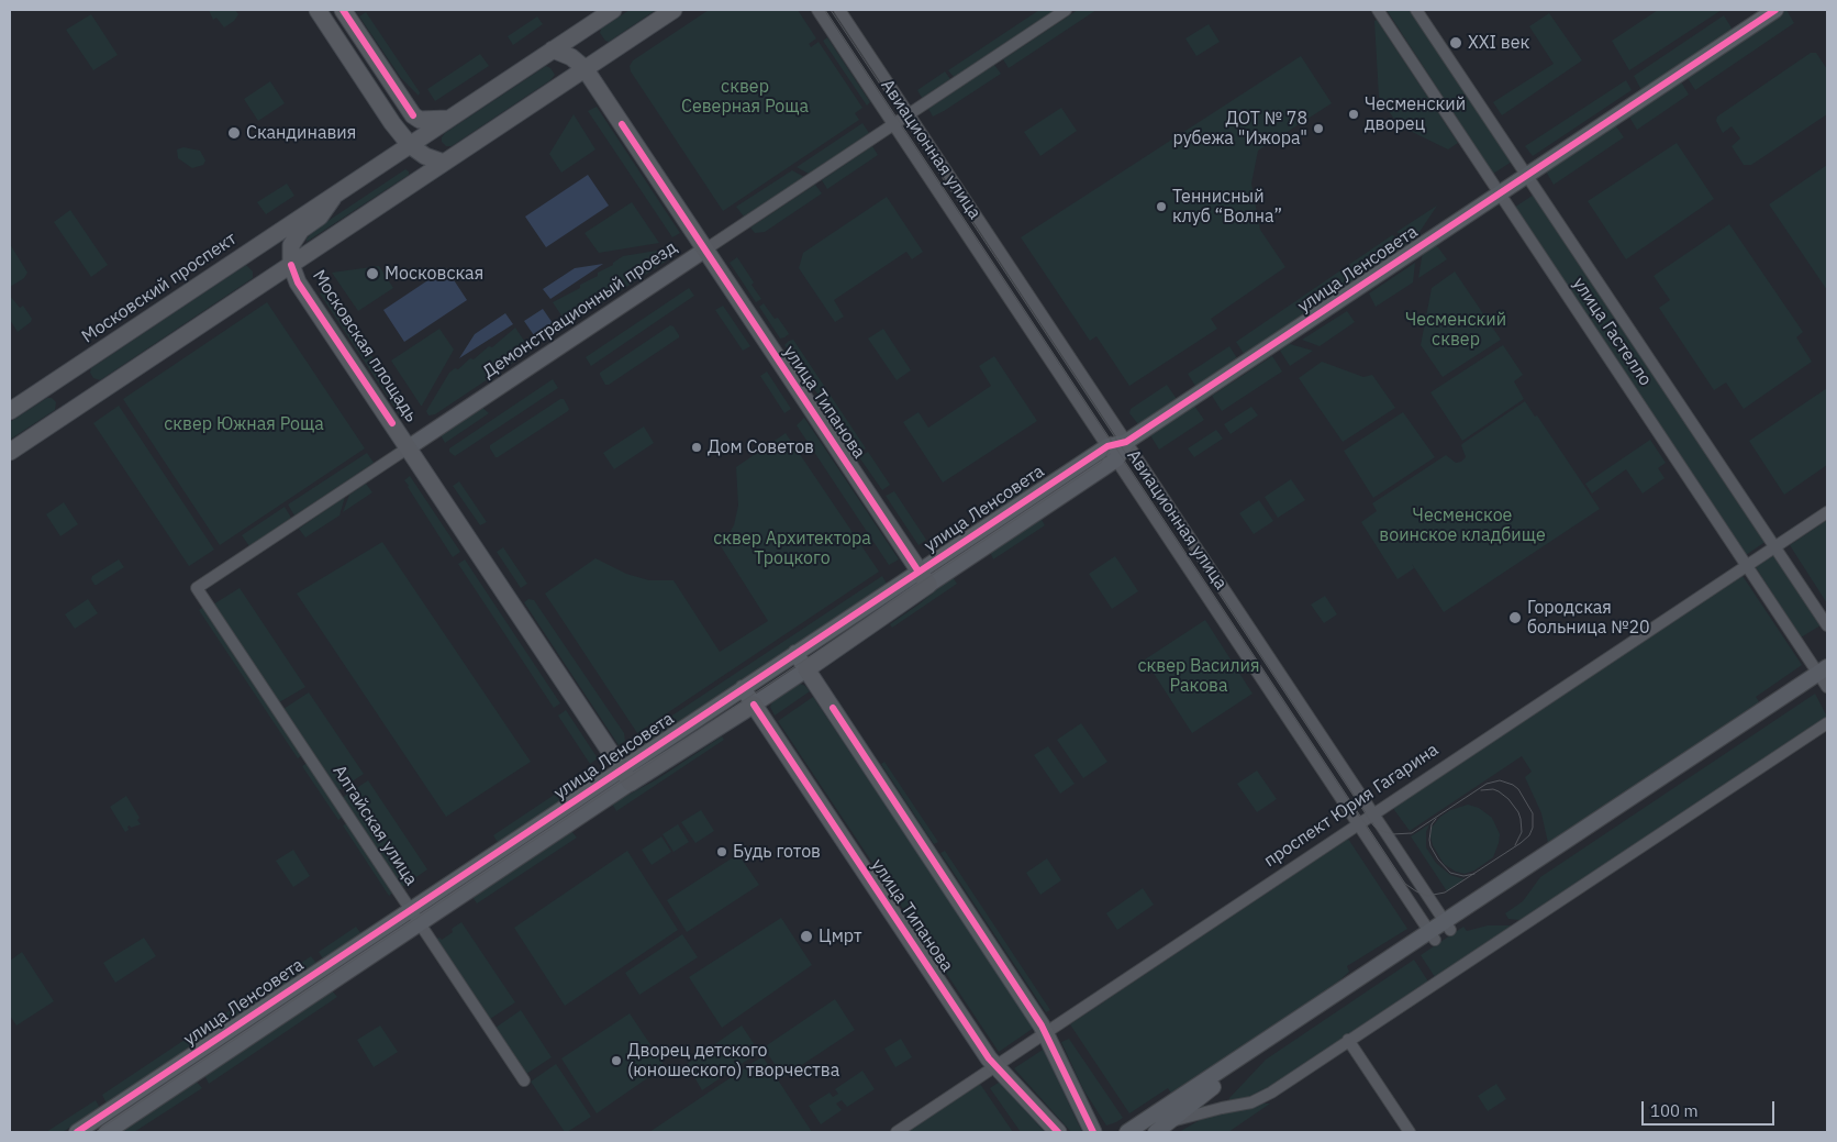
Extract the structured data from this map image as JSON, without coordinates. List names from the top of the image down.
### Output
{
  "streets": {
    "main road": [
      "улица Ленсовета",
      "Московский проспект",
      "Московская площадь",
      "улица Типанова"
    ],
    "street": [
      "Авиационная улица",
      "Демонстрационный проезд",
      "улица Гастелло",
      "проспект Юрия Гагарина",
      "Алтайская улица"
    ]
  },
  "crossings": [
    ["Авиационная улица", "улица Ленсовета"],
    ["Авиационная улица", "Демонстрационный проезд"],
    ["Авиационная улица", "проспект Юрия Гагарина"],
    ["улица Ленсовета", "улица Гастелло"],
    ["улица Ленсовета", "улица Типанова"],
    ["улица Ленсовета", "Алтайская улица"],
    ["Московский проспект", "Московская площадь"],
    ["Демонстрационный проезд", "Московская площадь"],
    ["Демонстрационный проезд", "улица Типанова"],
    ["Демонстрационный проезд", "Алтайская улица"],
    ["улица Гастелло", "проспект Юрия Гагарина"],
    ["улица Типанова", "проспект Юрия Гагарина"]
  ],
  "parks": [
    "сквер Северная Роща",
    "Чесменский сквер",
    "сквер Южная Роща",
    "Чесменское воинское кладбище",
    "сквер Архитектора Троцкого",
    "сквер Василия Ракова"
  ],
  "places": [
    "XXI век",
    "Чесменский дворец",
    "ДОТ № 78 рубежа \"Ижора\"",
    "Скандинавия",
    "Теннисный клуб “Волна”",
    "Московская",
    "Дом Советов",
    "Городская больница №20",
    "Будь готов",
    "Цмрт",
    "Дворец детского (юношеского) творчества"
  ],
  "scale_bar": "100 m"
}
